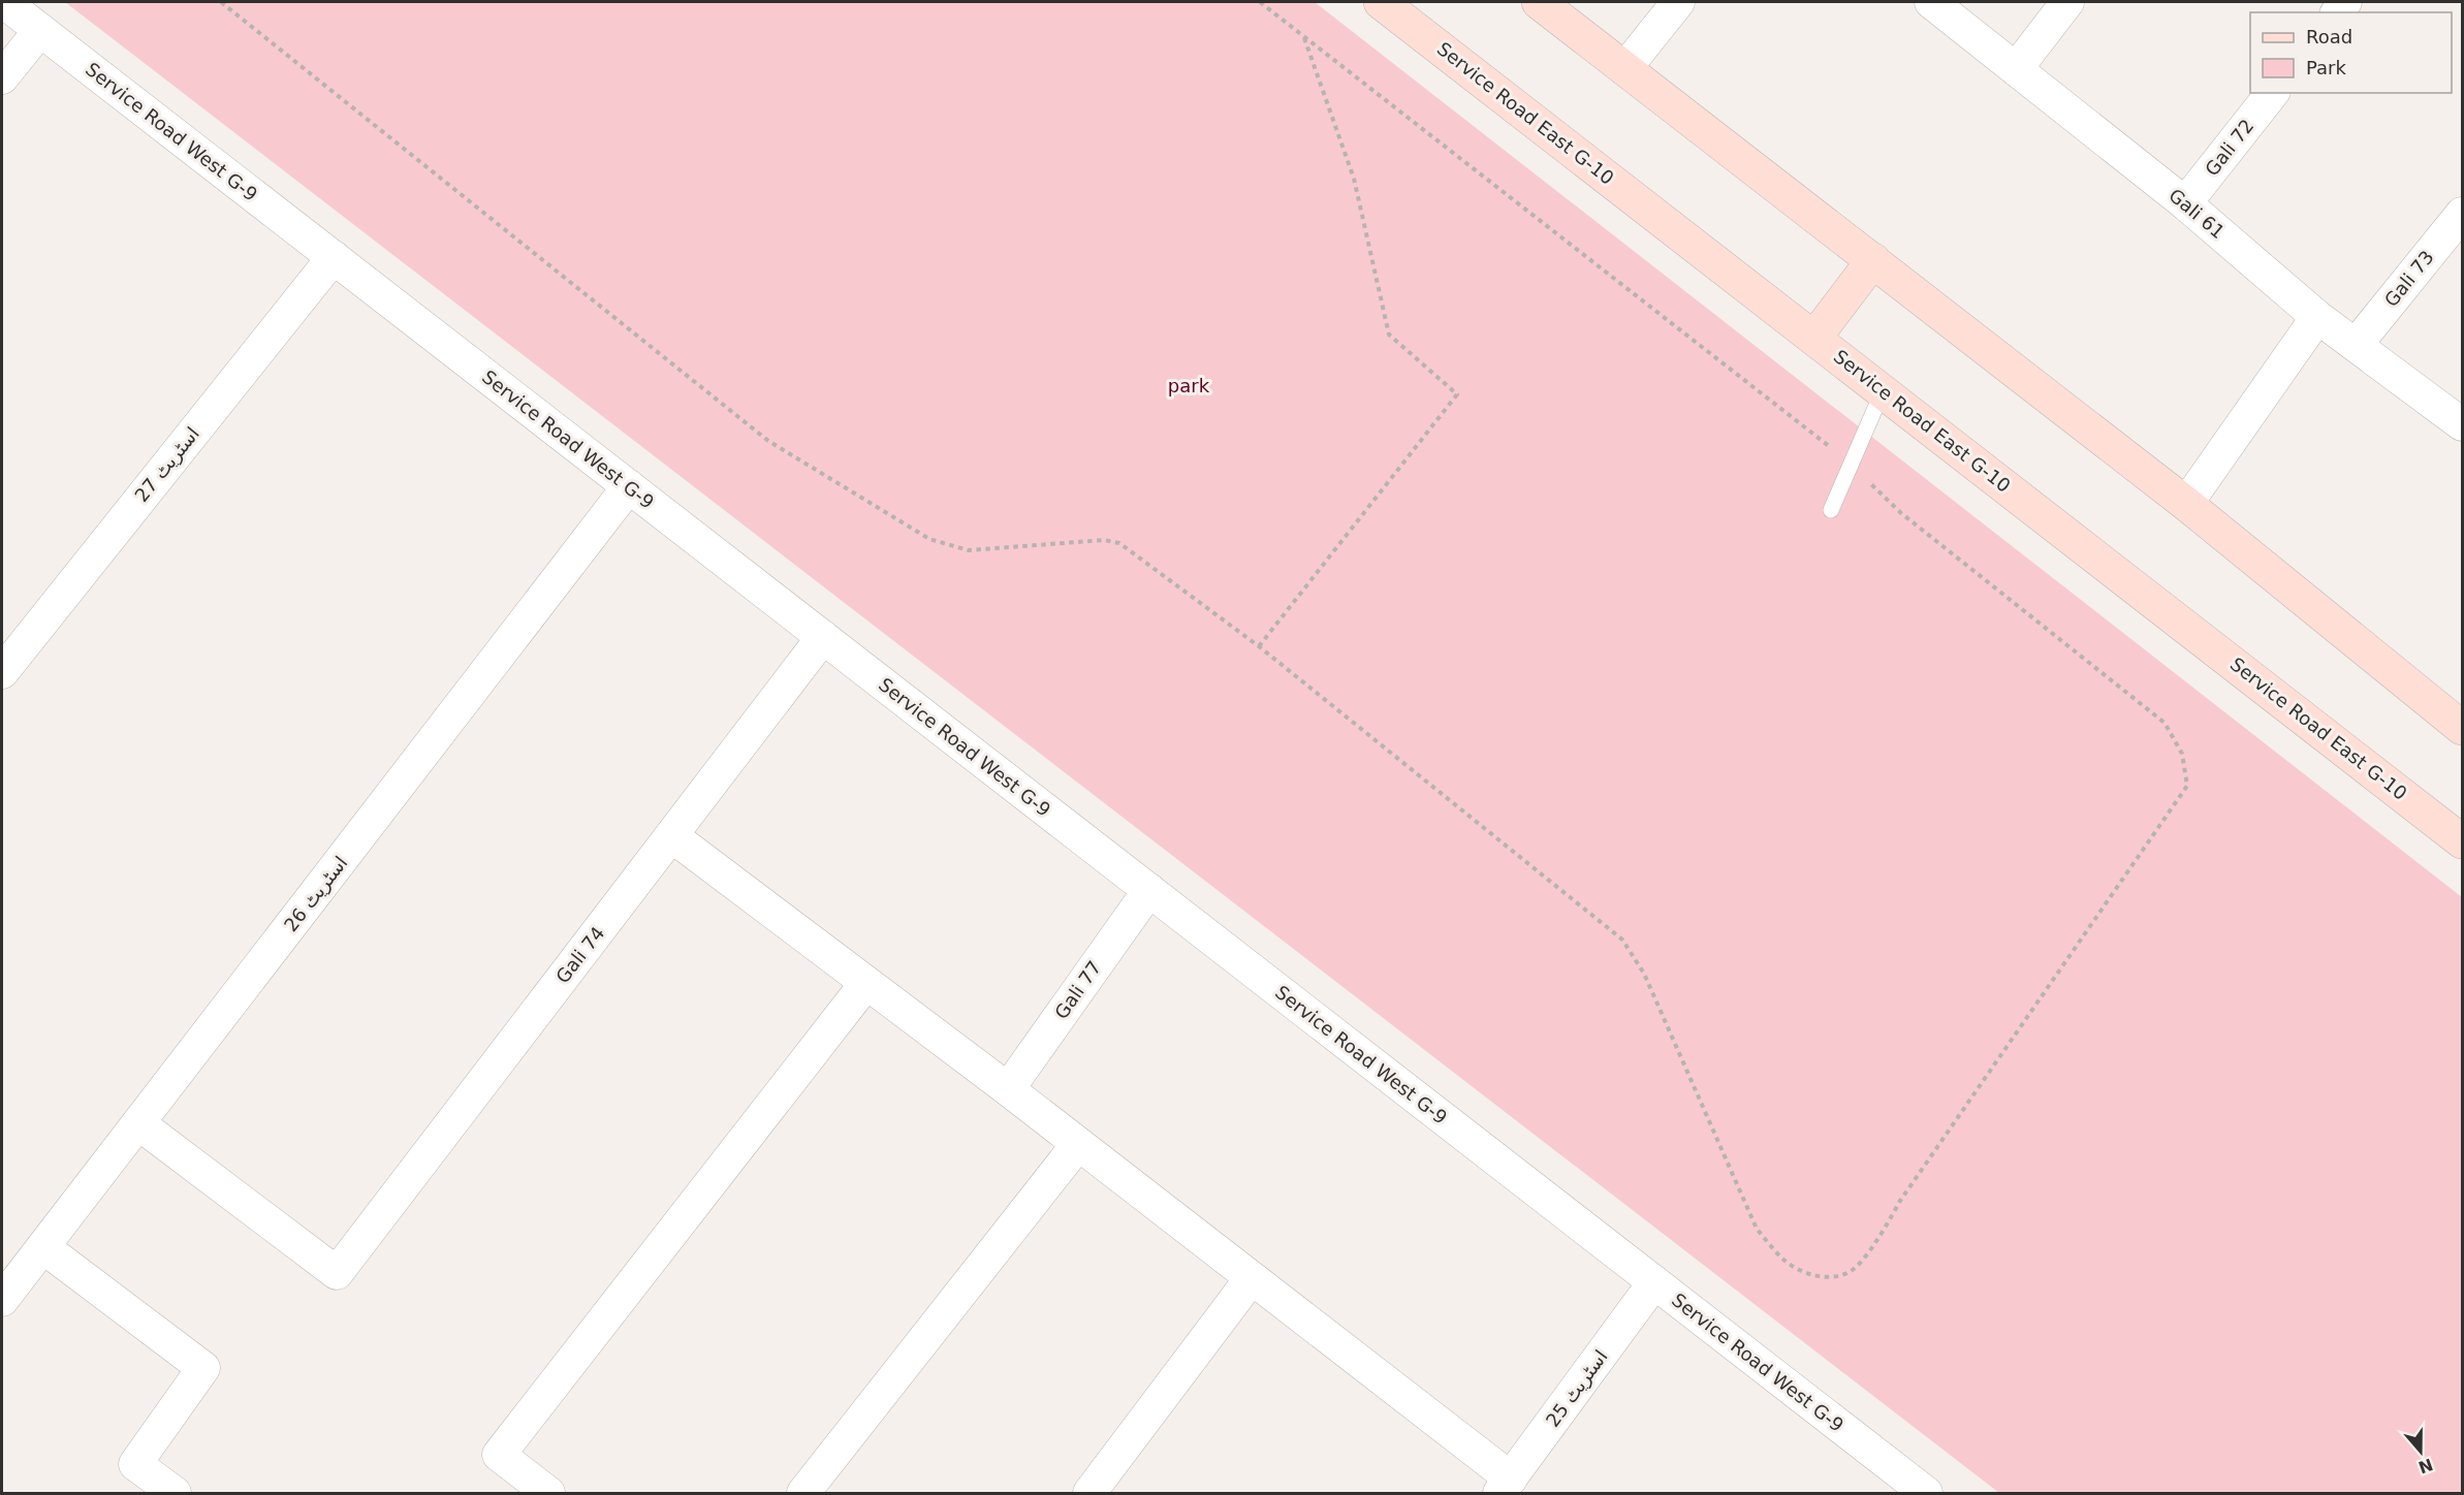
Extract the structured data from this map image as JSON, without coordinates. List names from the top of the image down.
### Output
{
  "streets": {
    "main road": ["Service Road East G-10"],
    "street": [
      "Service Road West G-9",
      "Gali 72",
      "Gali 61",
      "Gali 73",
      "اسٹریٹ 27",
      "اسٹریٹ 26",
      "Gali 74",
      "Gali 77",
      "اسٹریٹ 25"
    ]
  },
  "crossings": [
    ["Service Road West G-9", "اسٹریٹ 27"],
    ["Service Road West G-9", "اسٹریٹ 26"],
    ["Service Road West G-9", "Gali 74"],
    ["Service Road West G-9", "Gali 77"],
    ["Service Road West G-9", "اسٹریٹ 25"],
    ["Gali 72", "Gali 61"],
    ["Gali 61", "Gali 73"],
    ["اسٹریٹ 26", "Gali 74"]
  ],
  "parks": ["park"],
  "legend": ["Road", "Park"],
  "north": "bottom"
}
